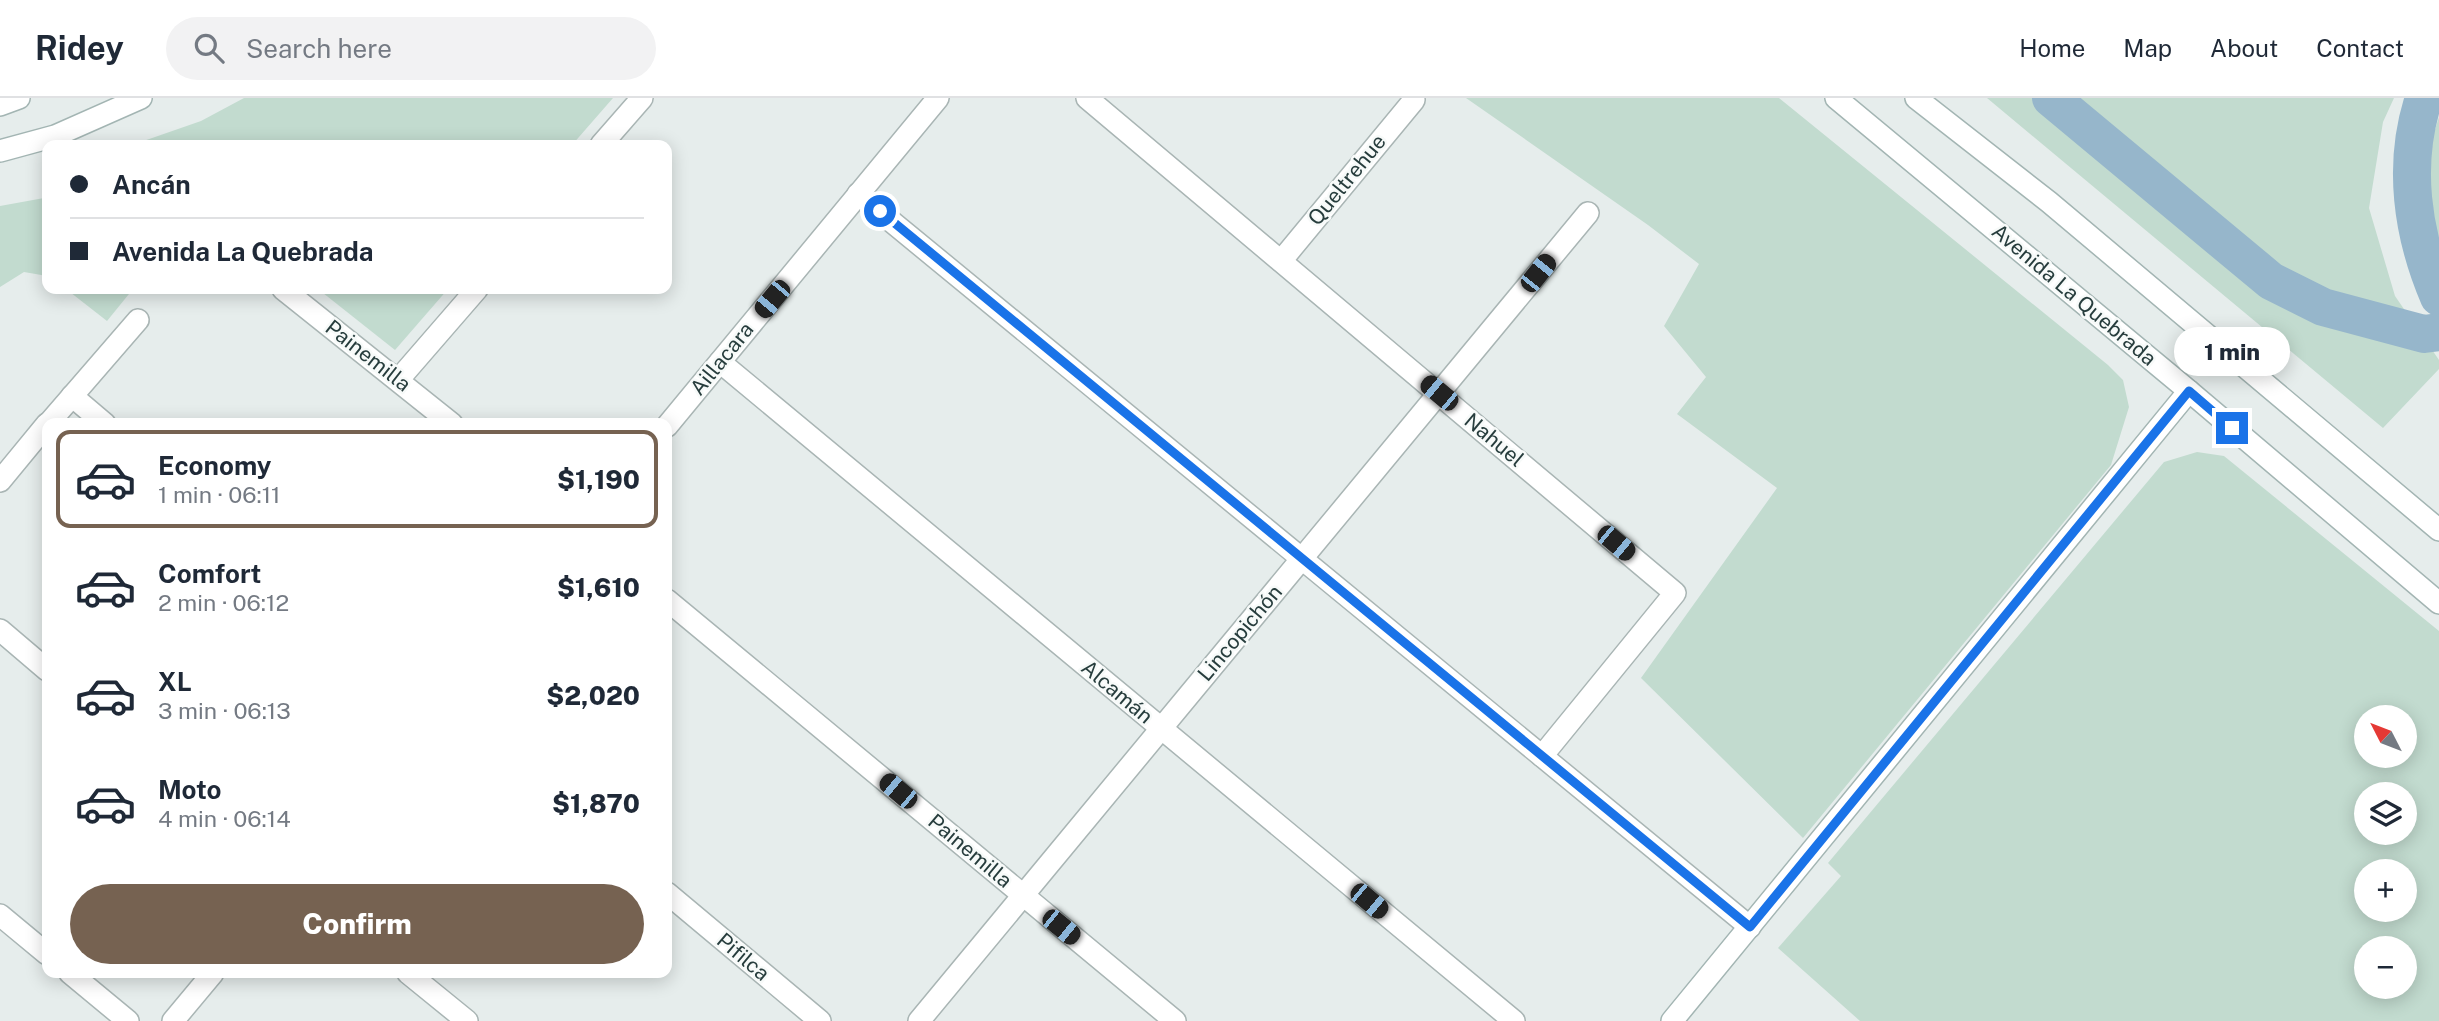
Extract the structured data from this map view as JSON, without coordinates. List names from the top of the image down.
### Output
{
  "streets": {
    "street": [
      "Queltrehue",
      "Avenida La Quebrada",
      "Painemilla",
      "Aillacara",
      "Nahuel",
      "Lincopichón",
      "Alcamán",
      "Pifilca"
    ]
  },
  "crossings": [
    ["Queltrehue", "Nahuel"],
    ["Painemilla", "Lincopichón"],
    ["Aillacara", "Alcamán"],
    ["Nahuel", "Lincopichón"],
    ["Lincopichón", "Alcamán"]
  ],
  "north": "top left",
  "page": {
    "header": "Ridey",
    "search": "Search here",
    "nav": [
      "Home",
      "Map",
      "About",
      "Contact"
    ],
    "banner": ["Ancán", "Avenida La Quebrada"],
    "bubble": "1 min",
    "list": [
      {
        "name": "Economy",
        "note": "1 min · 06:11",
        "value": "$1,190"
      },
      {
        "name": "Comfort",
        "note": "2 min · 06:12",
        "value": "$1,610"
      },
      {
        "name": "XL",
        "note": "3 min · 06:13",
        "value": "$2,020"
      },
      {
        "name": "Moto",
        "note": "4 min · 06:14",
        "value": "$1,870"
      }
    ],
    "map_buttons": ["+", "−"],
    "buttons": "Confirm"
  }
}
